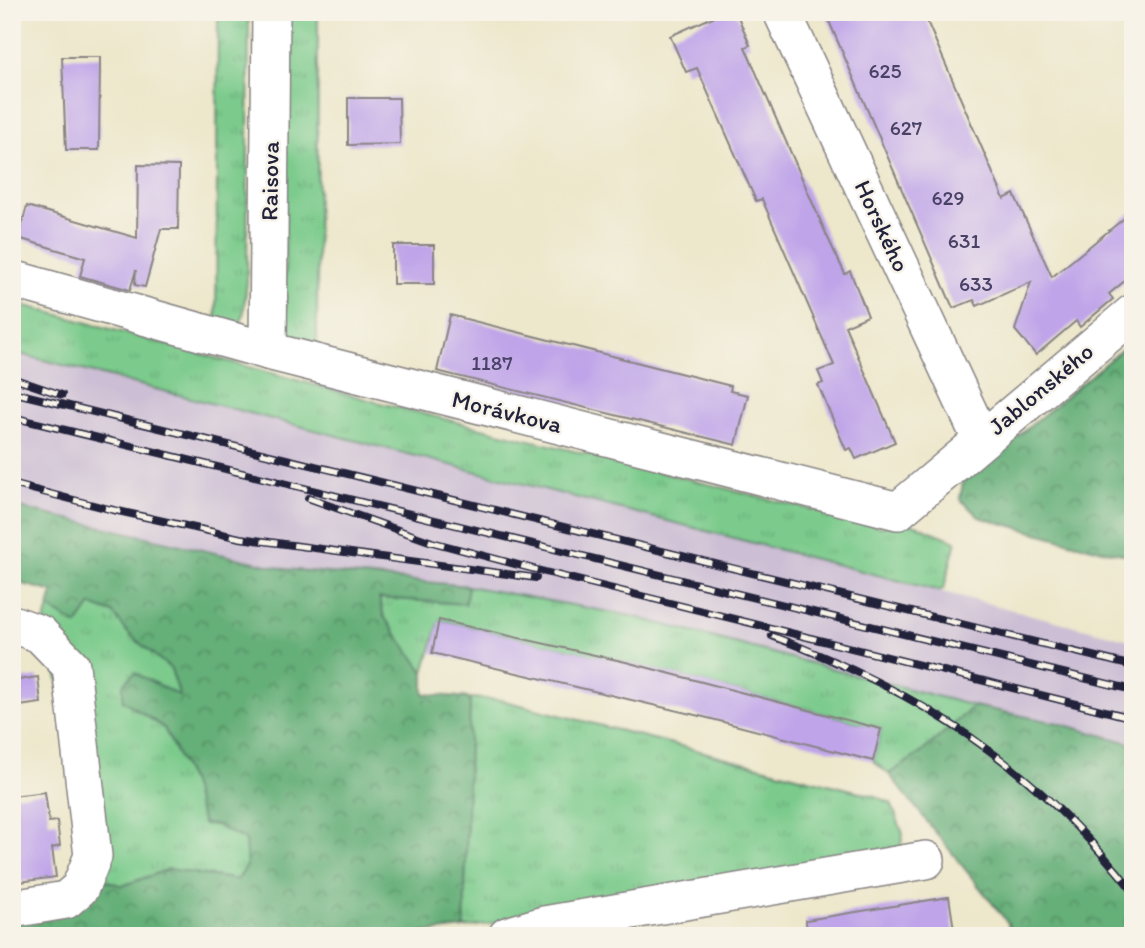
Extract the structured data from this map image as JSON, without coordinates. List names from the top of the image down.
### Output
{
  "streets": {
    "street": [
      "Raisova",
      "Horského",
      "Jablonského",
      "Morávkova"
    ]
  },
  "crossings": [
    ["Raisova", "Morávkova"],
    ["Horského", "Jablonského"],
    ["Horského", "Morávkova"],
    ["Jablonského", "Morávkova"]
  ],
  "house_numbers": [
    "625",
    "627",
    "629",
    "631",
    "633",
    "1187"
  ]
}
